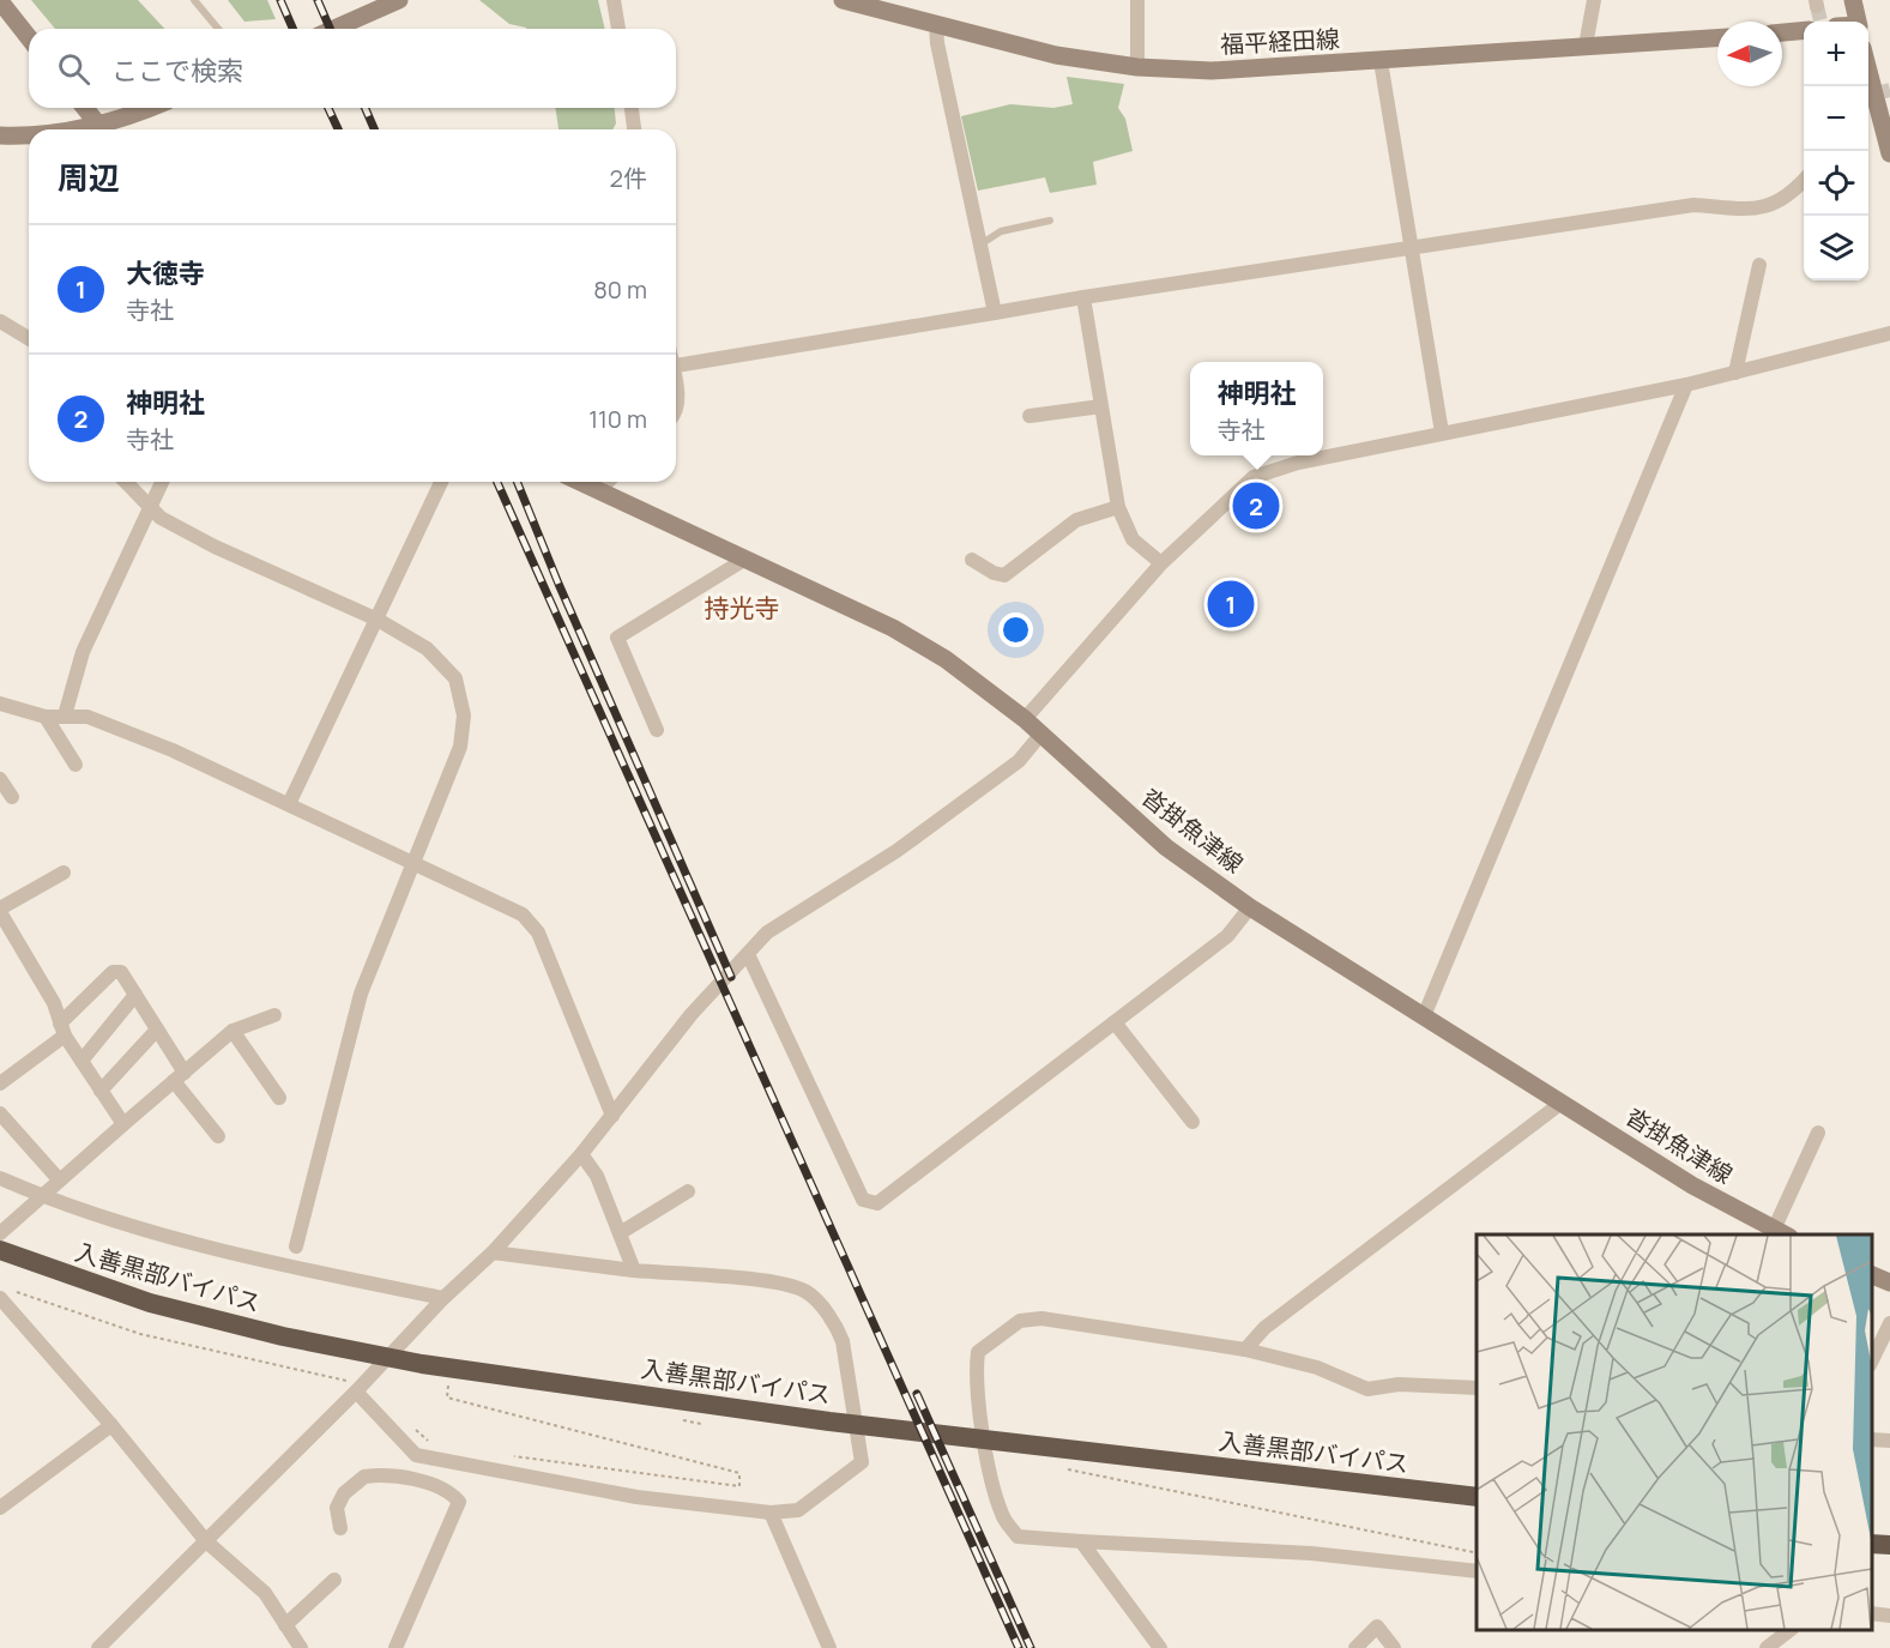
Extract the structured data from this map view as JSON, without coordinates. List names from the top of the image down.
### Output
{
  "streets": {
    "highway": ["入善黒部バイパス"],
    "main road": ["福平経田線", "沓掛魚津線"]
  },
  "districts": ["持光寺"],
  "north": "left",
  "page": {
    "map_buttons": ["+", "−"],
    "search": "ここで検索",
    "heading": ["周辺", "2件"],
    "list": [
      {
        "mark": "1",
        "name": "大徳寺",
        "note": "寺社",
        "value": "80 m"
      },
      {
        "mark": "2",
        "name": "神明社",
        "note": "寺社",
        "value": "110 m"
      }
    ],
    "popup": ["神明社", "寺社"],
    "pins": ["2", "1"]
  }
}
